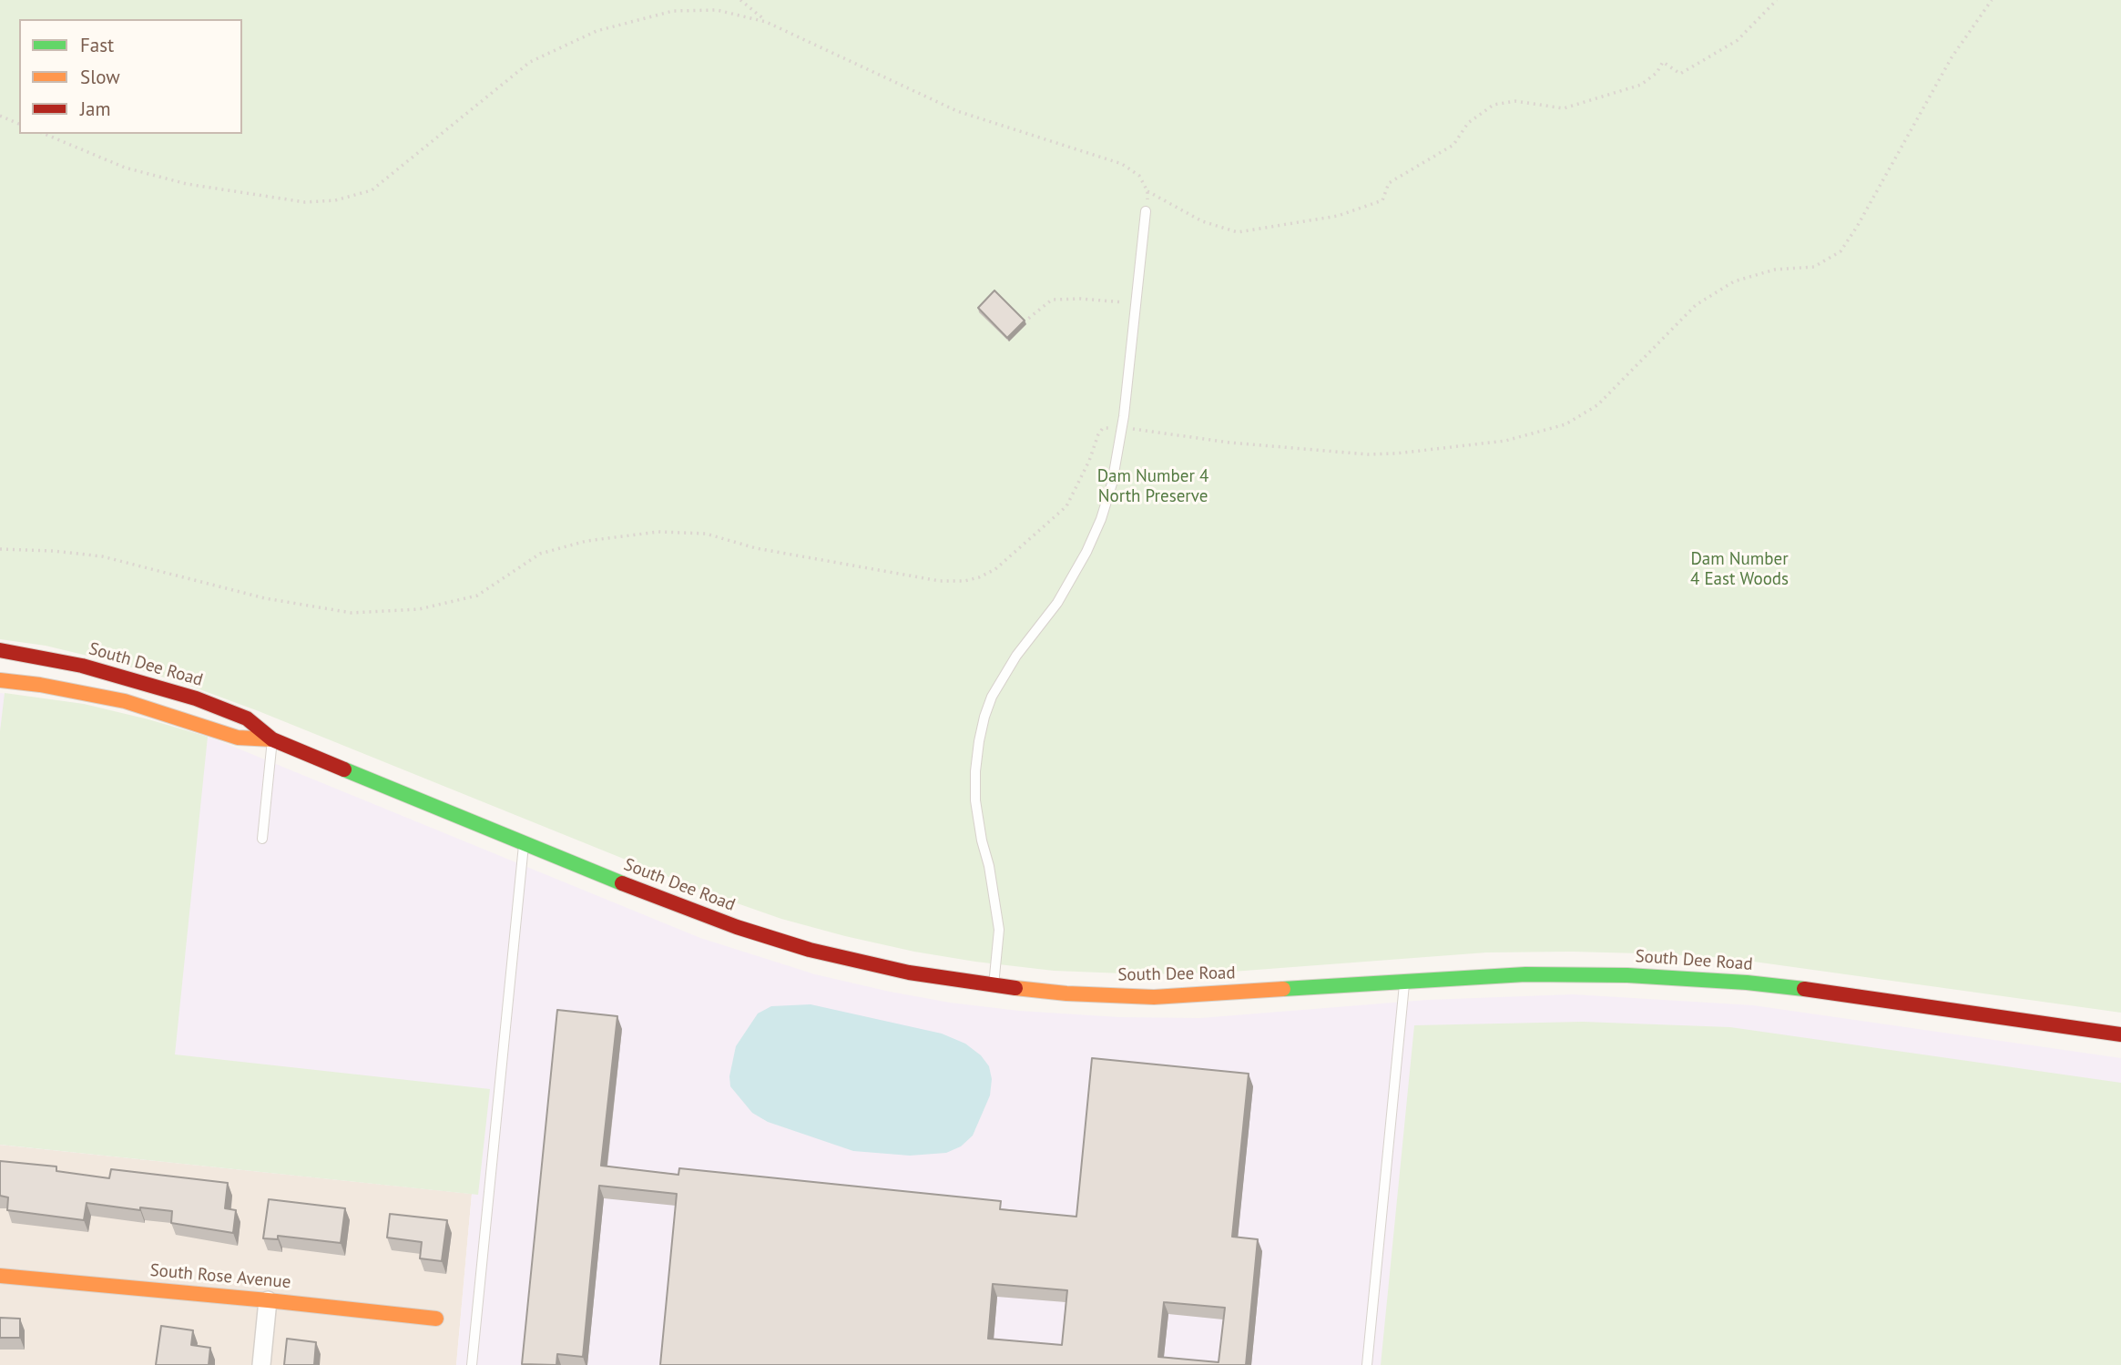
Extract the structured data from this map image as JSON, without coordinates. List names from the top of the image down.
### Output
{
  "streets": {
    "main road": ["South Dee Road", "South Rose Avenue"]
  },
  "parks": ["Dam Number 4 North Preserve", "Dam Number 4 East Woods"],
  "legend": ["Fast", "Slow", "Jam"]
}
